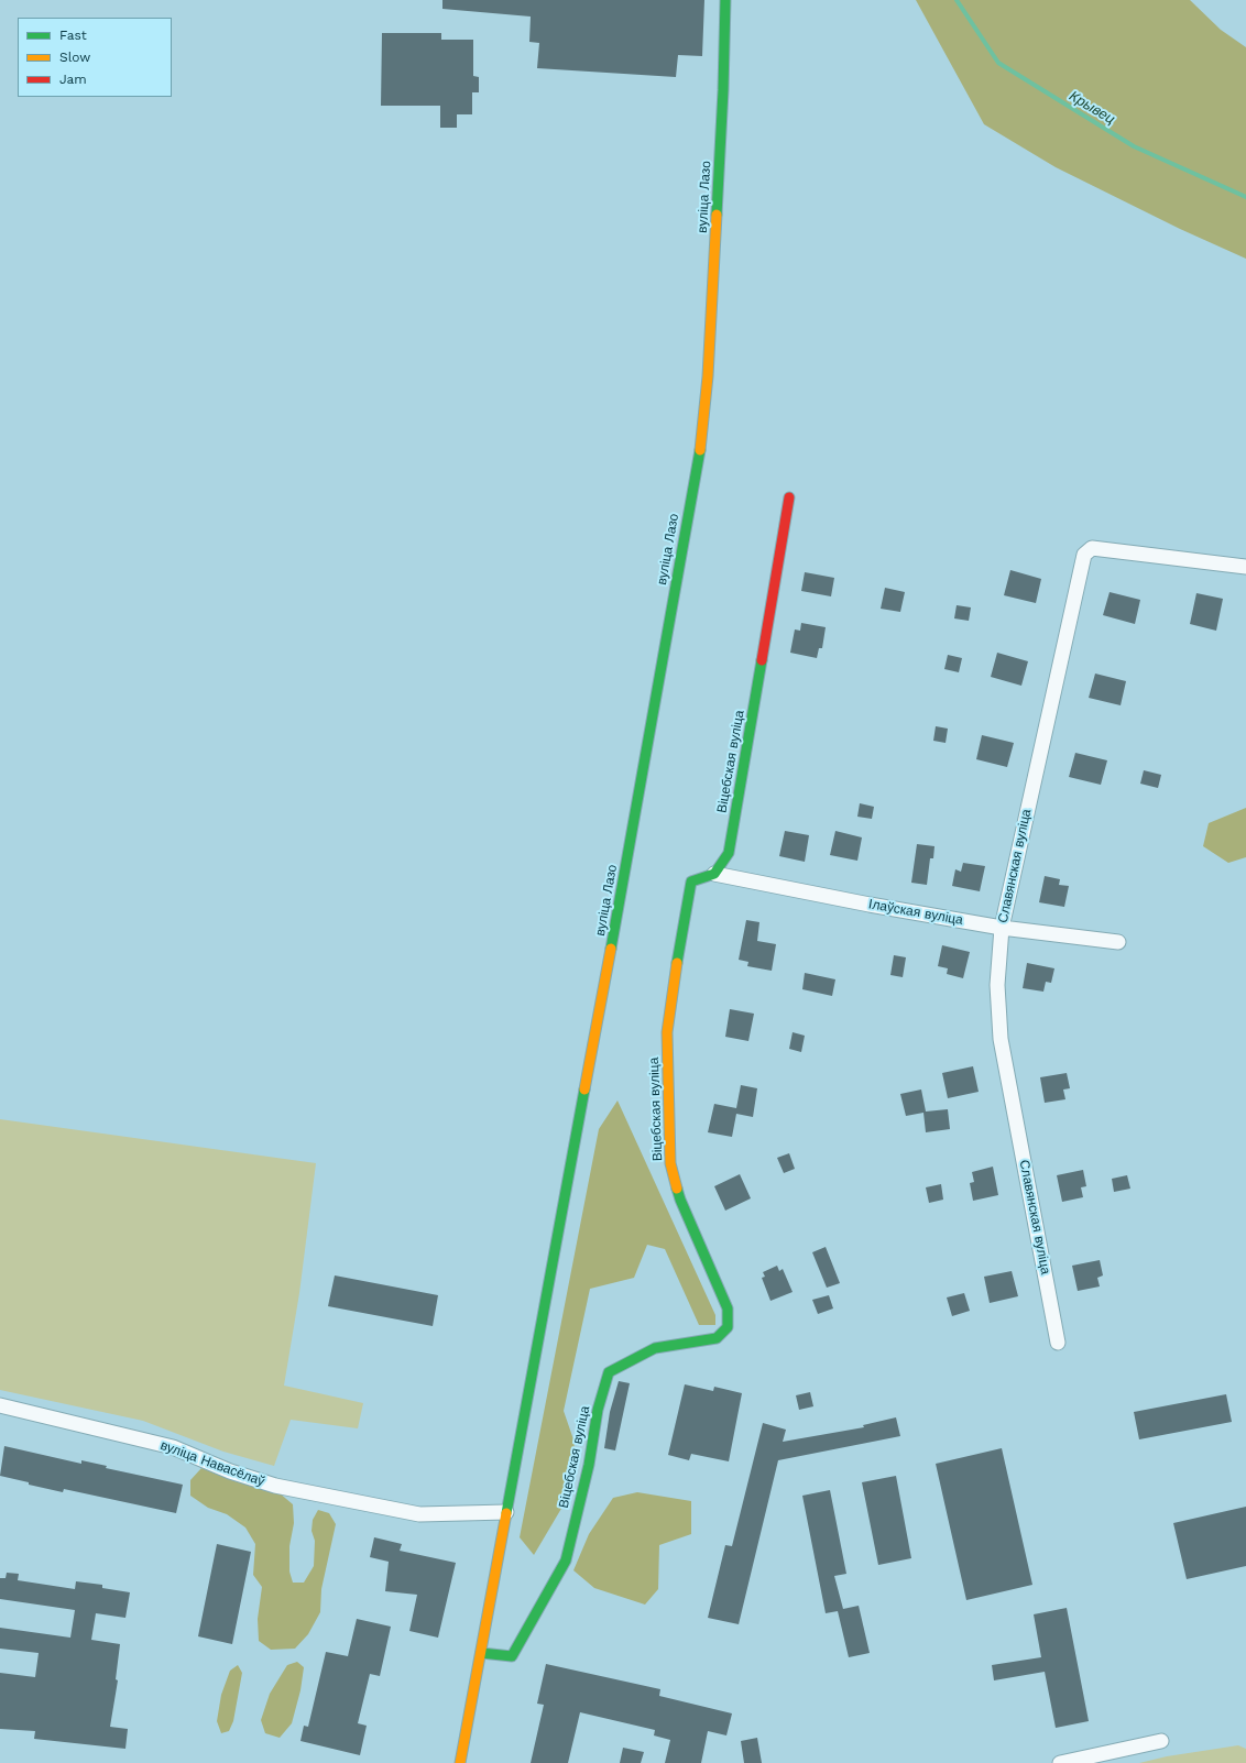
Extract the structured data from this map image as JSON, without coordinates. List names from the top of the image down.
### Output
{
  "streets": {
    "main road": ["вуліца Лазо", "Віцебская вуліца"],
    "street": ["Славянская вуліца", "Ілаўская вуліца", "вуліца Навасёлаў"]
  },
  "crossings": [
    ["вуліца Лазо", "Віцебская вуліца"],
    ["вуліца Лазо", "вуліца Навасёлаў"],
    ["Віцебская вуліца", "Ілаўская вуліца"],
    ["Славянская вуліца", "Ілаўская вуліца"]
  ],
  "water": ["Крывец"],
  "legend": ["Fast", "Slow", "Jam"]
}
